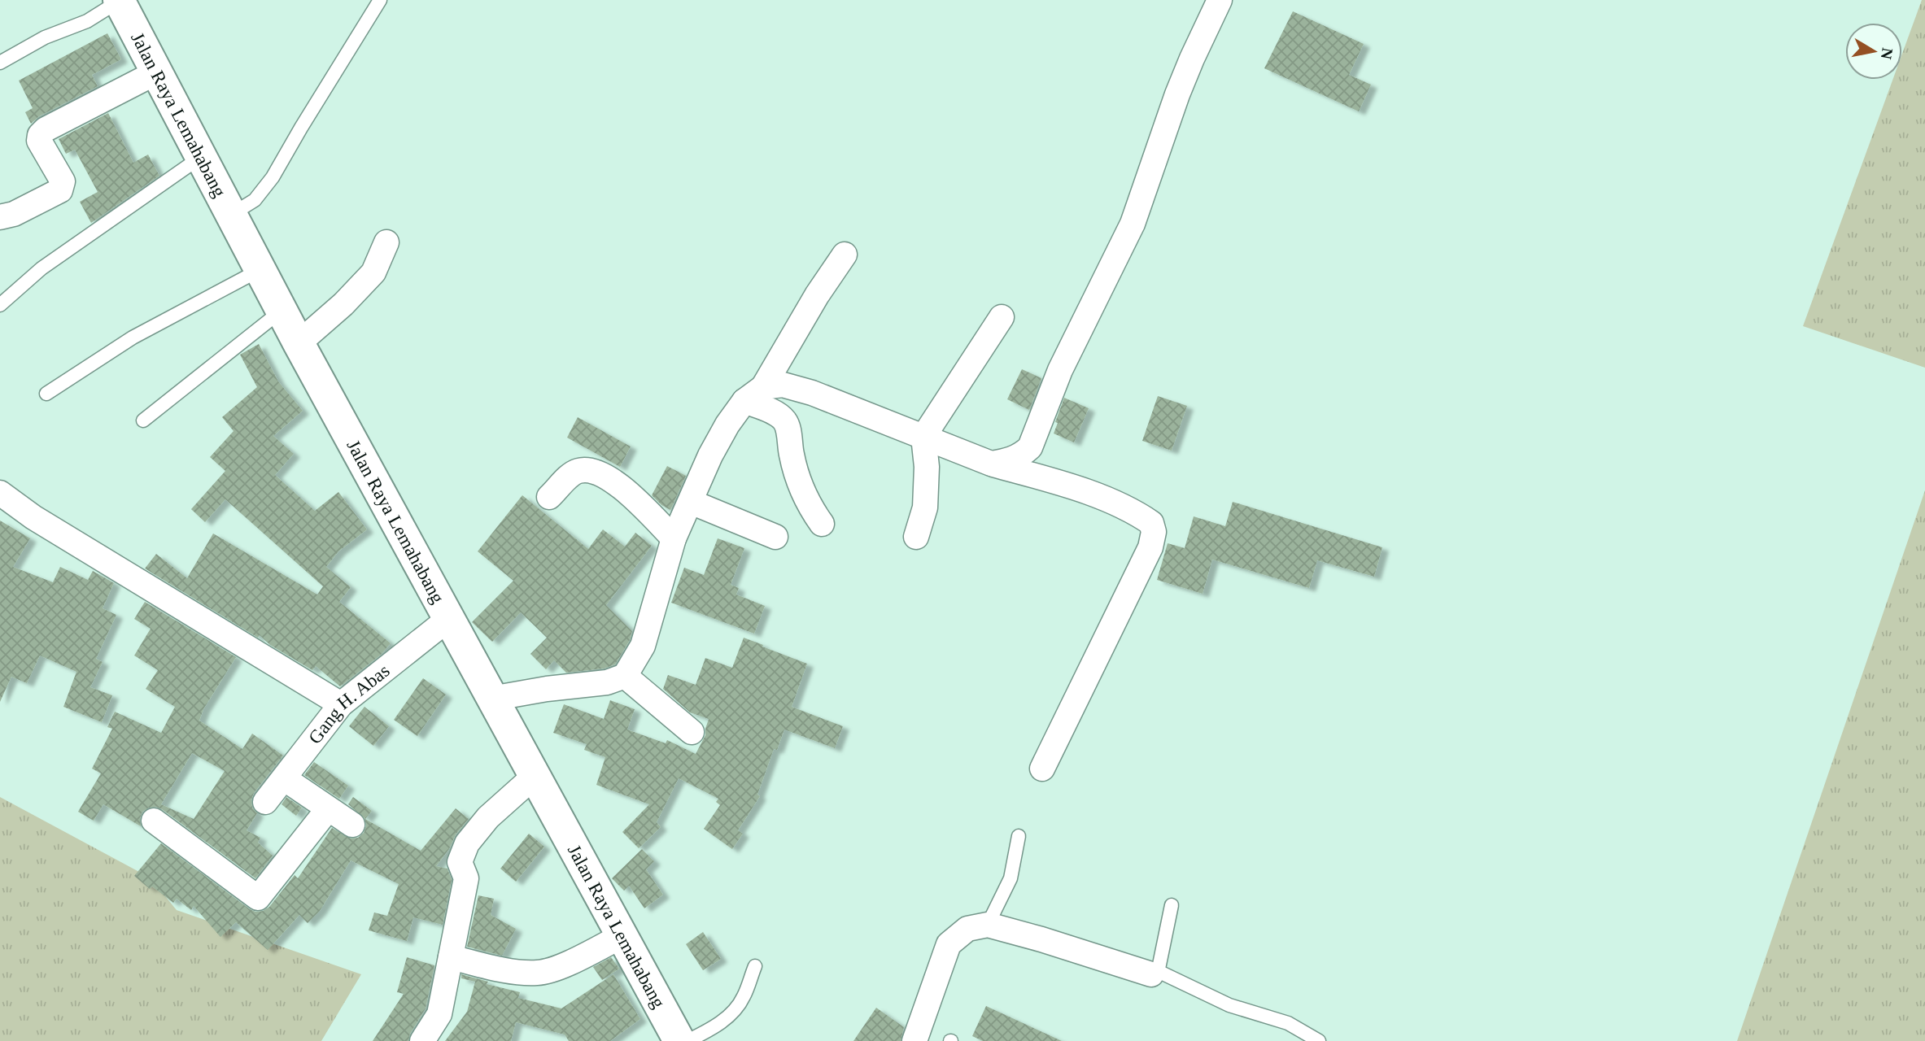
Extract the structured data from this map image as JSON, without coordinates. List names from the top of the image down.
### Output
{
  "streets": {
    "main road": ["Jalan Raya Lemahabang"],
    "street": ["Gang H. Abas"]
  },
  "crossings": [
    ["Jalan Raya Lemahabang", "Gang H. Abas"]
  ],
  "north": "right"
}
